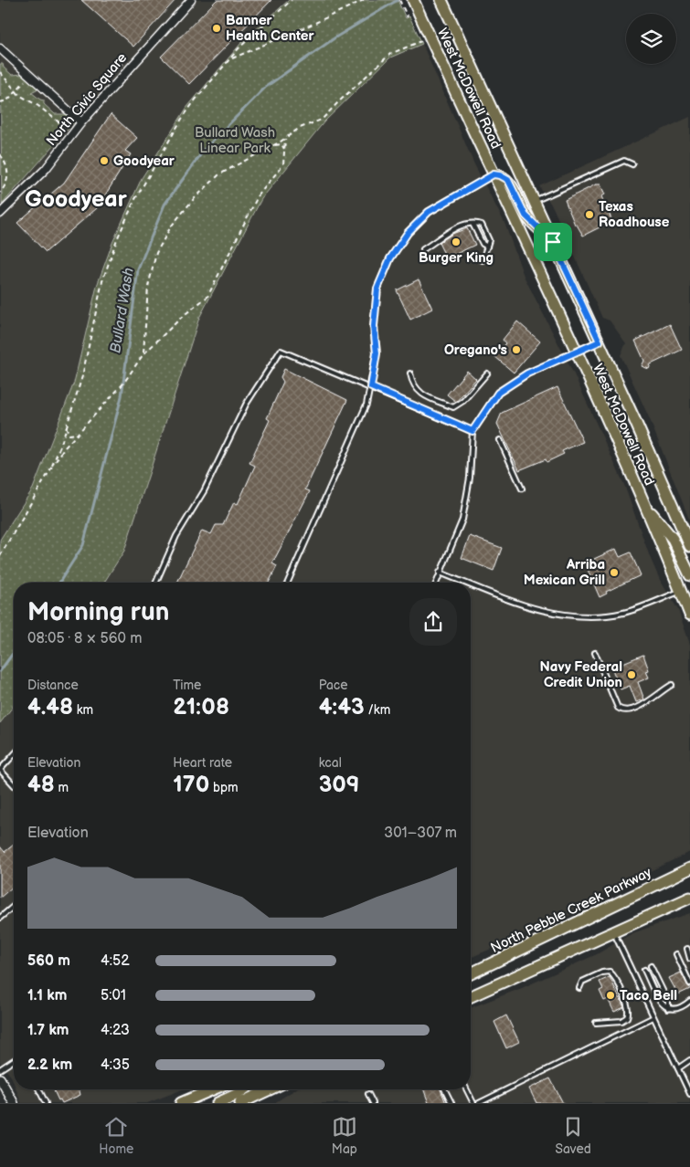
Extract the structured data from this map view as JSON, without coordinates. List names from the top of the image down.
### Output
{
  "streets": {
    "main road": ["West McDowell Road", "North Pebble Creek Parkway"],
    "street": ["North Civic Square"]
  },
  "districts": ["Goodyear"],
  "water": ["Bullard Wash"],
  "parks": ["Bullard Wash Linear Park"],
  "places": [
    "Banner Health Center",
    "Goodyear",
    "Texas Roadhouse",
    "Burger King",
    "Oregano's",
    "Arriba Mexican Grill",
    "Navy Federal Credit Union",
    "Taco Bell"
  ],
  "page": {
    "heading": ["Morning run", "08:05 · 8 × 560 m"],
    "stats": [
      ["Distance", "4.48 km"],
      ["Time", "21:08"],
      ["Pace", "4:43 /km"],
      ["Elevation", "48 m"],
      ["Heart rate", "170 bpm"],
      ["kcal", "309"]
    ],
    "chart": ["Elevation", "301–307 m"],
    "list": [
      {
        "name": "560 m",
        "note": "4:52"
      },
      {
        "name": "1.1 km",
        "note": "5:01"
      },
      {
        "name": "1.7 km",
        "note": "4:23"
      },
      {
        "name": "2.2 km",
        "note": "4:35"
      }
    ],
    "tabs": ["Home", "Map", "Saved"]
  }
}
